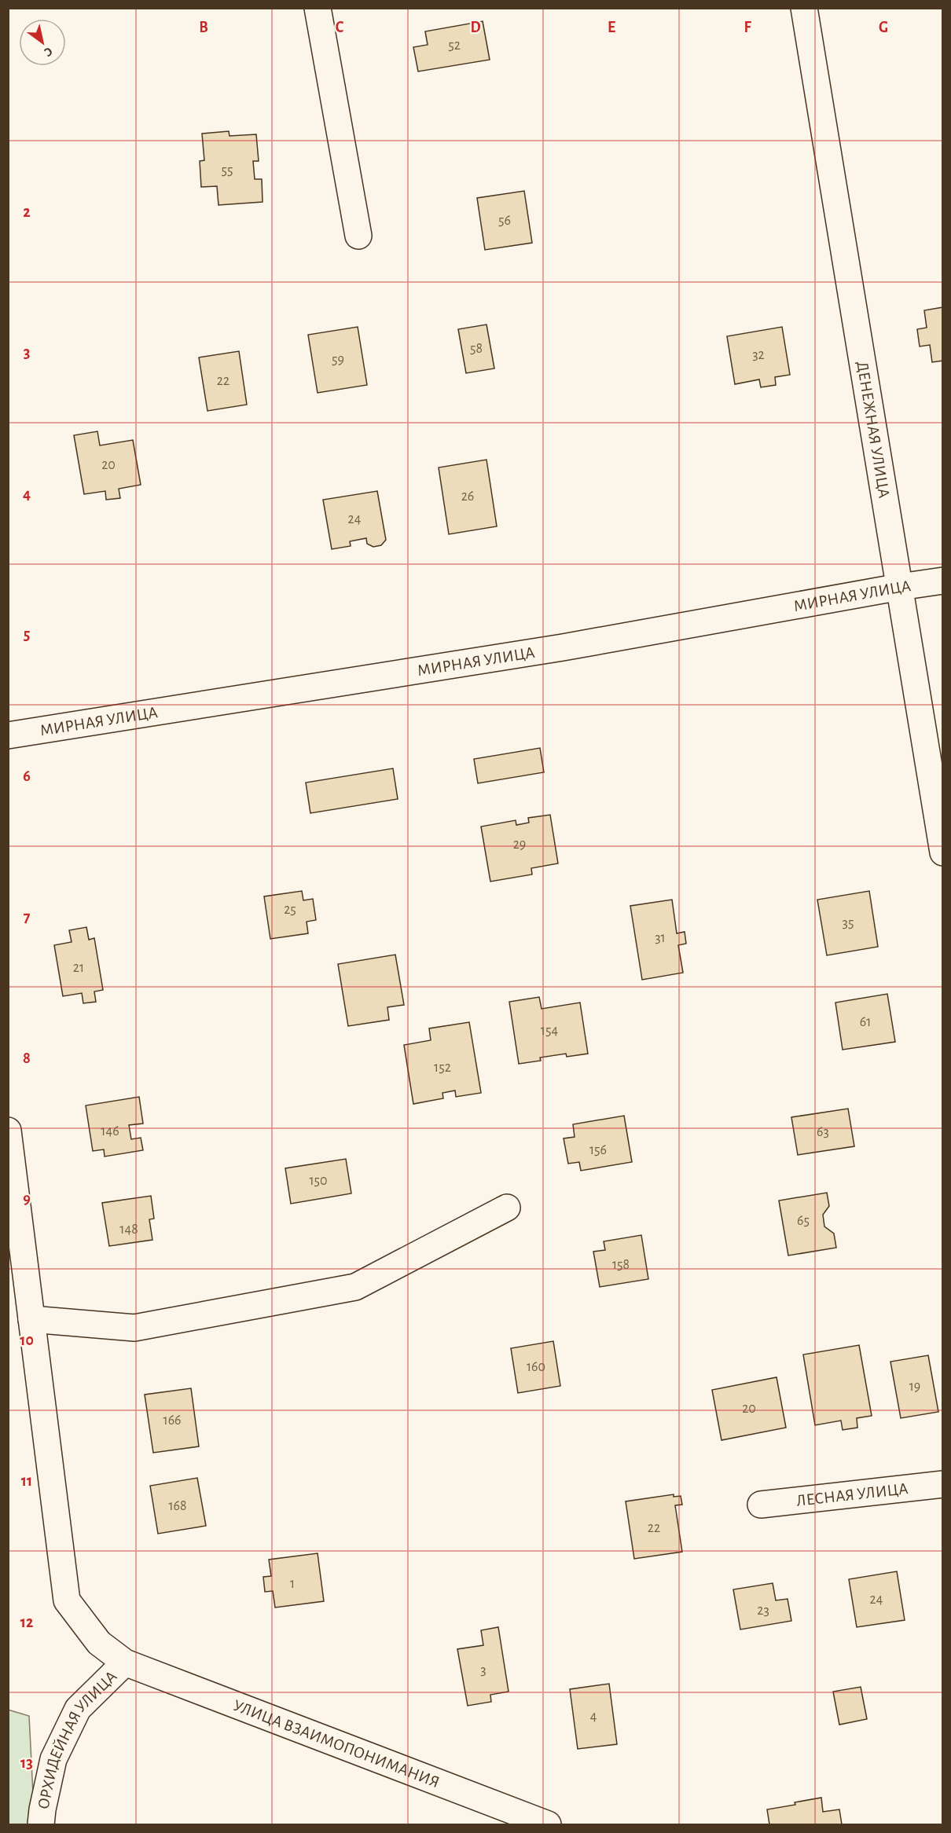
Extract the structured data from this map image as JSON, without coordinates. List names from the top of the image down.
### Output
{
  "streets": {
    "street": [
      "ДЕНЕЖНАЯ УЛИЦА",
      "МИРНАЯ УЛИЦА",
      "ЛЕСНАЯ УЛИЦА",
      "ОРХИДЕЙНАЯ УЛИЦА",
      "УЛИЦА ВЗАИМОПОНИМАНИЯ"
    ]
  },
  "crossings": [
    ["ДЕНЕЖНАЯ УЛИЦА", "МИРНАЯ УЛИЦА"],
    ["ОРХИДЕЙНАЯ УЛИЦА", "УЛИЦА ВЗАИМОПОНИМАНИЯ"]
  ],
  "house_numbers": [
    "52",
    "55",
    "56",
    "58",
    "32",
    "59",
    "22",
    "20",
    "26",
    "24",
    "29",
    "25",
    "35",
    "31",
    "21",
    "61",
    "154",
    "152",
    "146",
    "63",
    "156",
    "150",
    "65",
    "148",
    "158",
    "160",
    "19",
    "20",
    "166",
    "168",
    "22",
    "1",
    "24",
    "23",
    "3",
    "4"
  ],
  "north": "bottom right",
  "grid": {
    "columns": [
      "B",
      "C",
      "D",
      "E",
      "F",
      "G"
    ],
    "rows": [
      "2",
      "3",
      "4",
      "5",
      "6",
      "7",
      "8",
      "9",
      "10",
      "11",
      "12",
      "13"
    ]
  }
}
